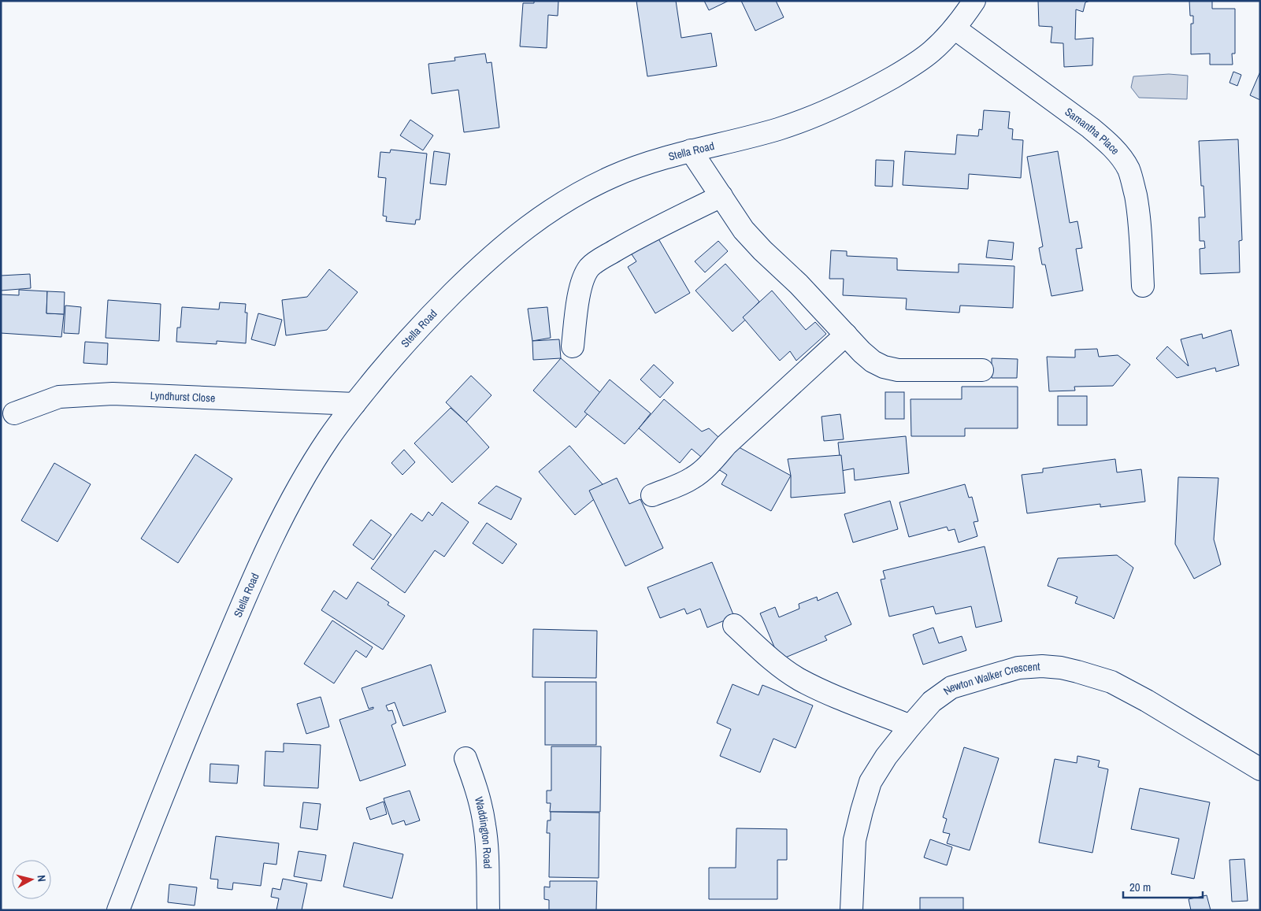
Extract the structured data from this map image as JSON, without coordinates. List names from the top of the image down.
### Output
{
  "streets": {
    "street": [
      "Samantha Place",
      "Stella Road",
      "Lyndhurst Close",
      "Newton Walker Crescent",
      "Waddington Road"
    ]
  },
  "crossings": [
    ["Samantha Place", "Stella Road"],
    ["Stella Road", "Lyndhurst Close"]
  ],
  "scale_bar": "20 m",
  "north": "right"
}
